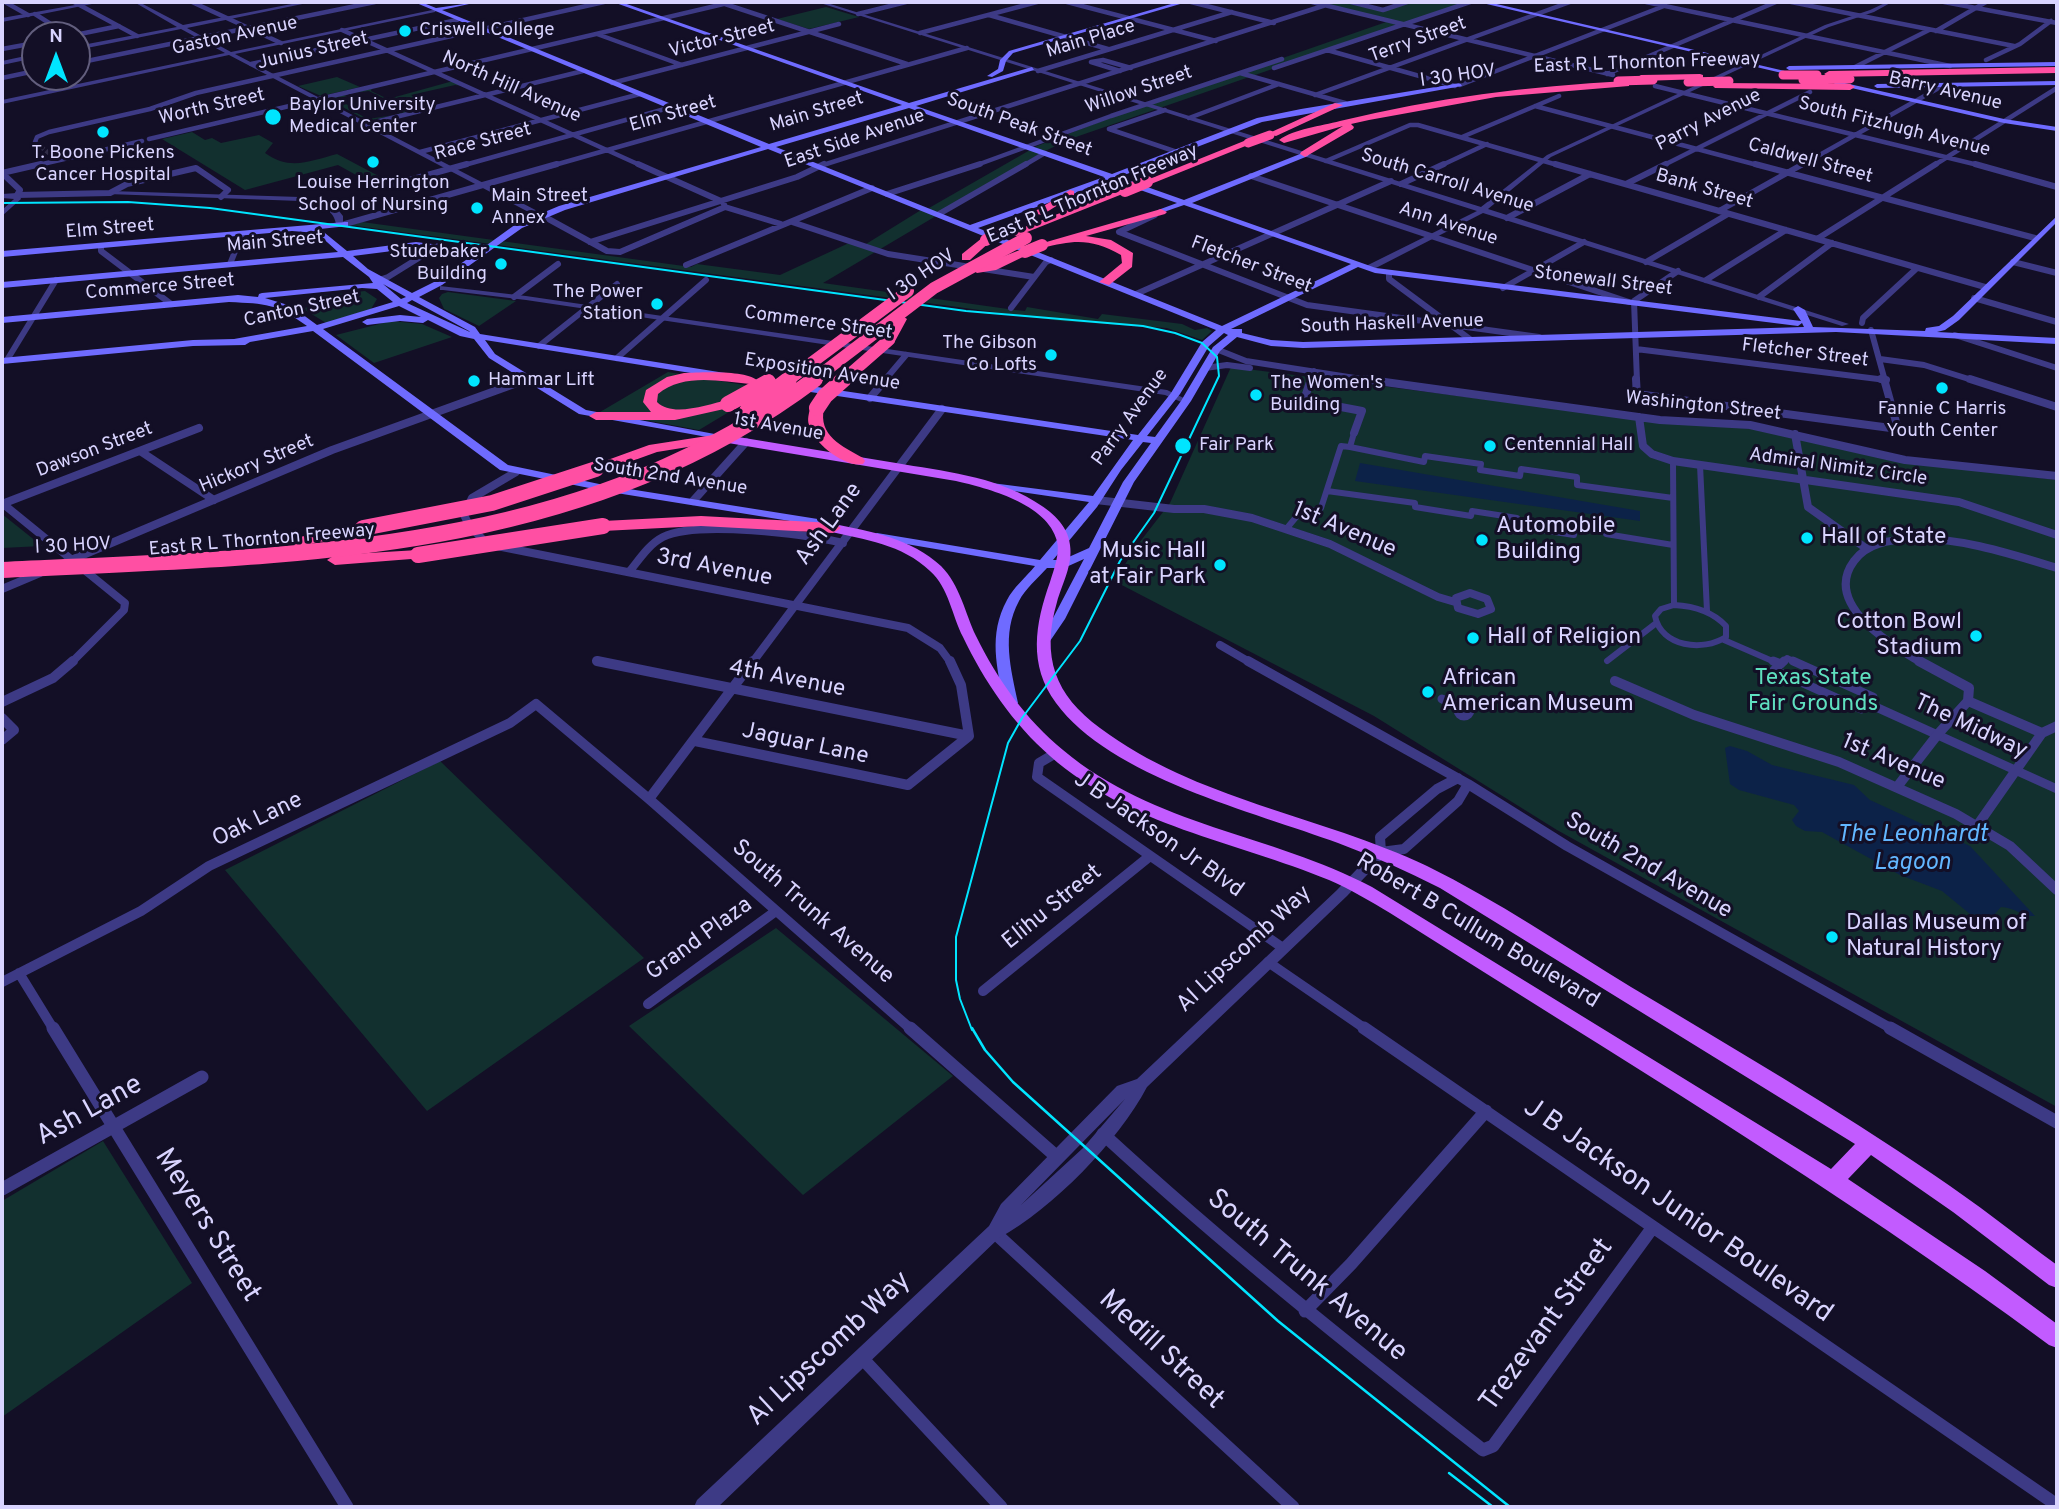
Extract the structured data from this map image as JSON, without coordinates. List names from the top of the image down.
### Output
{
  "streets": {
    "highway": ["East R L Thornton Freeway", "I 30 HOV"],
    "main road": [
      "Gaston Avenue",
      "Barry Avenue",
      "Main Street",
      "Elm Street",
      "Parry Avenue",
      "South Peak Street",
      "Stonewall Street",
      "Commerce Street",
      "Canton Street",
      "South Haskell Avenue",
      "Exposition Avenue",
      "1st Avenue",
      "South 2nd Avenue",
      "Robert B Cullum Boulevard"
    ],
    "street": [
      "Victor Street",
      "Main Place",
      "Terry Street",
      "Junius Street",
      "North Hill Avenue",
      "Willow Street",
      "Worth Street",
      "South Fitzhugh Avenue",
      "East Side Avenue",
      "Race Street",
      "Caldwell Street",
      "South Carroll Avenue",
      "Bank Street",
      "Ann Avenue",
      "Fletcher Street",
      "Washington Street",
      "Dawson Street",
      "Hickory Street",
      "Admiral Nimitz Circle",
      "Ash Lane",
      "3rd Avenue",
      "4th Avenue",
      "The Midway",
      "Jaguar Lane",
      "Oak Lane",
      "J B Jackson Jr Blvd",
      "Elihu Street",
      "South Trunk Avenue",
      "Grand Plaza",
      "Al Lipscomb Way",
      "J B Jackson Junior Boulevard",
      "Meyers Street",
      "Trezevant Street",
      "Medill Street"
    ]
  },
  "crossings": [
    ["Gaston Avenue", "North Hill Avenue"],
    ["Gaston Avenue", "South Haskell Avenue"],
    ["Victor Street", "South Peak Street"],
    ["Victor Street", "South Haskell Avenue"],
    ["Main Place", "Main Street"],
    ["Main Place", "South Carroll Avenue"],
    ["Junius Street", "North Hill Avenue"],
    ["Junius Street", "South Haskell Avenue"],
    ["East R L Thornton Freeway", "I 30 HOV"],
    ["East R L Thornton Freeway", "Barry Avenue"],
    ["East R L Thornton Freeway", "South Fitzhugh Avenue"],
    ["North Hill Avenue", "Worth Street"],
    ["North Hill Avenue", "Main Street"],
    ["North Hill Avenue", "Elm Street"],
    ["North Hill Avenue", "East Side Avenue"],
    ["North Hill Avenue", "Race Street"],
    ["Willow Street", "South Peak Street"],
    ["Willow Street", "South Carroll Avenue"],
    ["Willow Street", "South Haskell Avenue"],
    ["Worth Street", "South Peak Street"],
    ["Worth Street", "South Haskell Avenue"],
    ["Main Street", "South Peak Street"],
    ["Main Street", "South Carroll Avenue"],
    ["Main Street", "Canton Street"],
    ["Main Street", "South Haskell Avenue"],
    ["Main Street", "Exposition Avenue"],
    ["Elm Street", "South Peak Street"],
    ["Elm Street", "South Haskell Avenue"],
    ["Elm Street", "Exposition Avenue"],
    ["Parry Avenue", "South Peak Street"],
    ["Parry Avenue", "South Fitzhugh Avenue"],
    ["Parry Avenue", "Caldwell Street"],
    ["Parry Avenue", "South Carroll Avenue"],
    ["Parry Avenue", "Bank Street"],
    ["Parry Avenue", "Ann Avenue"],
    ["Parry Avenue", "Fletcher Street"],
    ["Parry Avenue", "Stonewall Street"],
    ["Parry Avenue", "Commerce Street"],
    ["Parry Avenue", "South Haskell Avenue"],
    ["Parry Avenue", "Exposition Avenue"],
    ["Parry Avenue", "Washington Street"],
    ["Parry Avenue", "1st Avenue"],
    ["Parry Avenue", "South 2nd Avenue"],
    ["Parry Avenue", "Robert B Cullum Boulevard"],
    ["South Peak Street", "East Side Avenue"],
    ["South Peak Street", "Stonewall Street"],
    ["East Side Avenue", "South Carroll Avenue"],
    ["East Side Avenue", "South Haskell Avenue"],
    ["Race Street", "South Haskell Avenue"],
    ["South Carroll Avenue", "Bank Street"],
    ["South Carroll Avenue", "Stonewall Street"],
    ["South Carroll Avenue", "South Haskell Avenue"],
    ["Ann Avenue", "Stonewall Street"],
    ["Fletcher Street", "South Haskell Avenue"],
    ["Stonewall Street", "South Haskell Avenue"],
    ["Commerce Street", "Canton Street"],
    ["Commerce Street", "Exposition Avenue"],
    ["Commerce Street", "South 2nd Avenue"],
    ["Canton Street", "Exposition Avenue"],
    ["Canton Street", "South 2nd Avenue"],
    ["Exposition Avenue", "1st Avenue"],
    ["Exposition Avenue", "Ash Lane"],
    ["Washington Street", "Admiral Nimitz Circle"],
    ["1st Avenue", "Hickory Street"],
    ["1st Avenue", "Ash Lane"],
    ["Hickory Street", "South 2nd Avenue"],
    ["South 2nd Avenue", "Ash Lane"],
    ["South 2nd Avenue", "3rd Avenue"],
    ["South 2nd Avenue", "Robert B Cullum Boulevard"],
    ["Ash Lane", "3rd Avenue"],
    ["Ash Lane", "4th Avenue"],
    ["Ash Lane", "Jaguar Lane"],
    ["Ash Lane", "South Trunk Avenue"],
    ["Ash Lane", "Meyers Street"],
    ["3rd Avenue", "4th Avenue"],
    ["3rd Avenue", "Jaguar Lane"],
    ["4th Avenue", "Jaguar Lane"],
    ["Oak Lane", "South Trunk Avenue"],
    ["Oak Lane", "Meyers Street"],
    ["J B Jackson Jr Blvd", "Elihu Street"],
    ["J B Jackson Jr Blvd", "Robert B Cullum Boulevard"],
    ["J B Jackson Jr Blvd", "Al Lipscomb Way"],
    ["South Trunk Avenue", "Grand Plaza"],
    ["South Trunk Avenue", "Al Lipscomb Way"],
    ["South Trunk Avenue", "Trezevant Street"],
    ["Robert B Cullum Boulevard", "Al Lipscomb Way"],
    ["Al Lipscomb Way", "J B Jackson Junior Boulevard"],
    ["Al Lipscomb Way", "Medill Street"],
    ["J B Jackson Junior Boulevard", "Trezevant Street"]
  ],
  "water": ["The Leonhardt Lagoon"],
  "parks": ["Texas State Fair Grounds"],
  "places": [
    "Criswell College",
    "Baylor University Medical Center",
    "T. Boone Pickens Cancer Hospital",
    "Louise Herrington School of Nursing",
    "Main Street Annex",
    "Studebaker Building",
    "The Power Station",
    "The Gibson Co Lofts",
    "Hammar Lift",
    "Fannie C Harris Youth Center",
    "The Women's Building",
    "Fair Park",
    "Centennial Hall",
    "Hall of State",
    "Automobile Building",
    "Music Hall at Fair Park",
    "Cotton Bowl Stadium",
    "Hall of Religion",
    "African American Museum",
    "Dallas Museum of Natural History"
  ],
  "north": "top"
}
